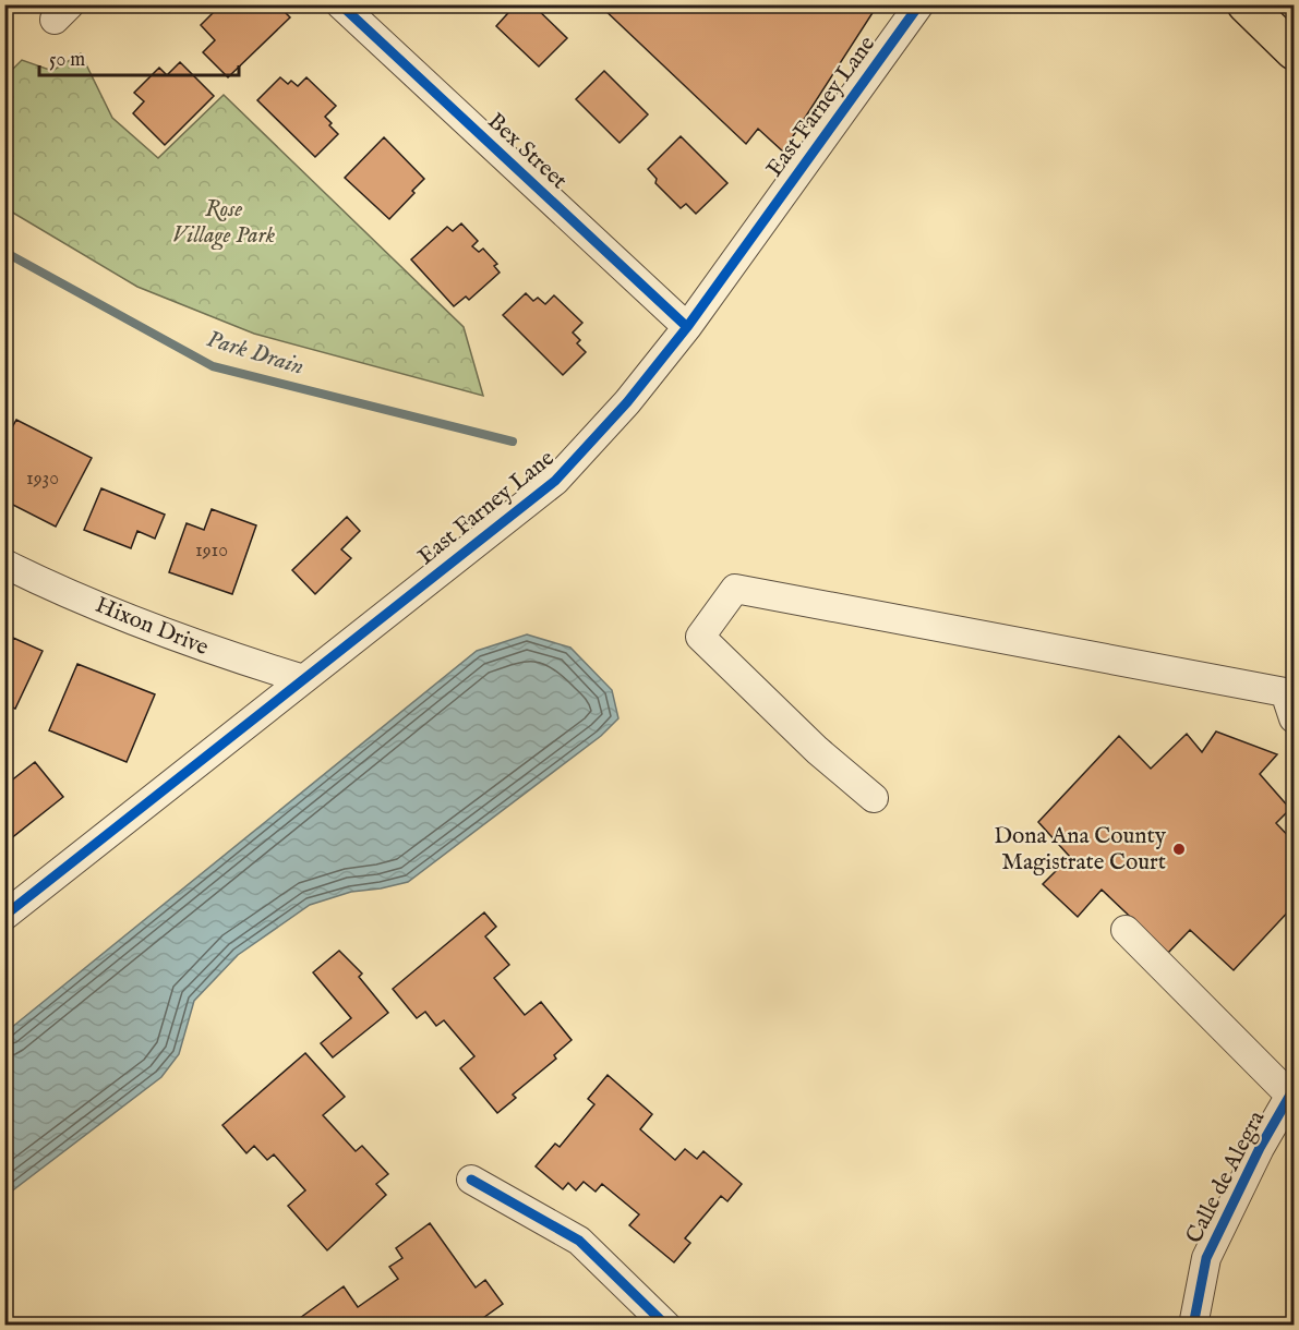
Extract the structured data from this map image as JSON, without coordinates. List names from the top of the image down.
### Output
{
  "streets": {
    "street": [
      "East Farney Lane",
      "Bex Street",
      "Hixon Drive",
      "Calle de Alegra"
    ]
  },
  "crossings": [
    ["East Farney Lane", "Bex Street"],
    ["East Farney Lane", "Hixon Drive"]
  ],
  "water": ["Park Drain"],
  "parks": ["Rose Village Park"],
  "places": ["Dona Ana County Magistrate Court"],
  "house_numbers": ["1930", "1910"],
  "scale_bar": "50 m"
}
